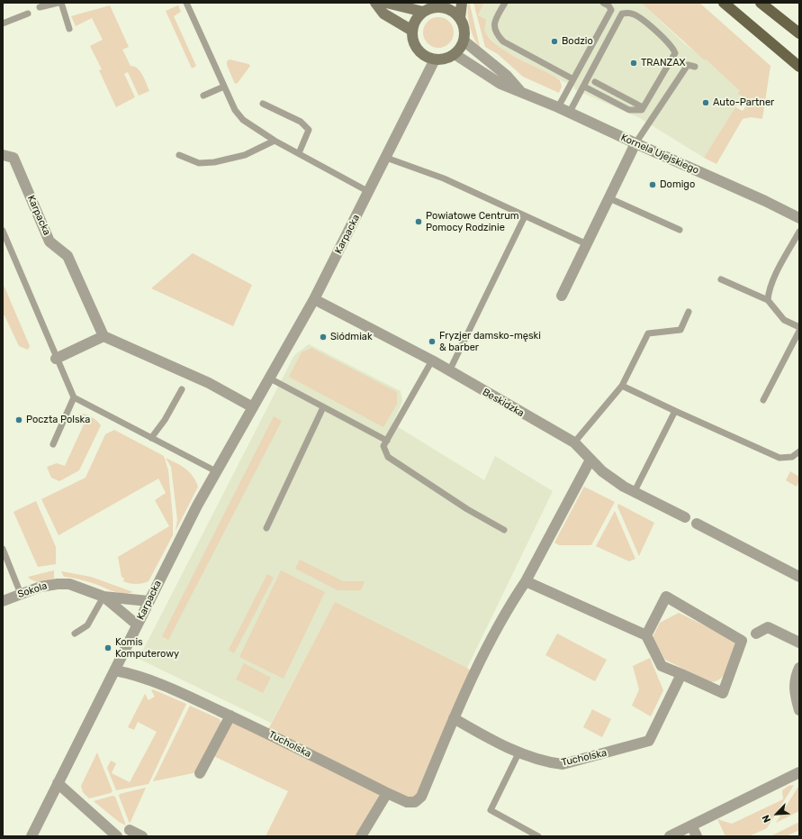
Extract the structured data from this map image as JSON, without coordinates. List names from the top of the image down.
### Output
{
  "streets": {
    "street": [
      "Kornela Ujejskiego",
      "Karpacka",
      "Beskidzka",
      "Sokola",
      "Tucholska"
    ]
  },
  "crossings": [
    ["Kornela Ujejskiego", "Karpacka"],
    ["Karpacka", "Beskidzka"],
    ["Karpacka", "Sokola"],
    ["Karpacka", "Tucholska"],
    ["Beskidzka", "Tucholska"]
  ],
  "places": [
    "Bodzio",
    "TRANZAX",
    "Auto-Partner",
    "Domigo",
    "Powiatowe Centrum Pomocy Rodzinie",
    "Siódmiak",
    "Fryzjer damsko-męski & barber",
    "Poczta Polska",
    "Komis Komputerowy"
  ],
  "north": "bottom left"
}
